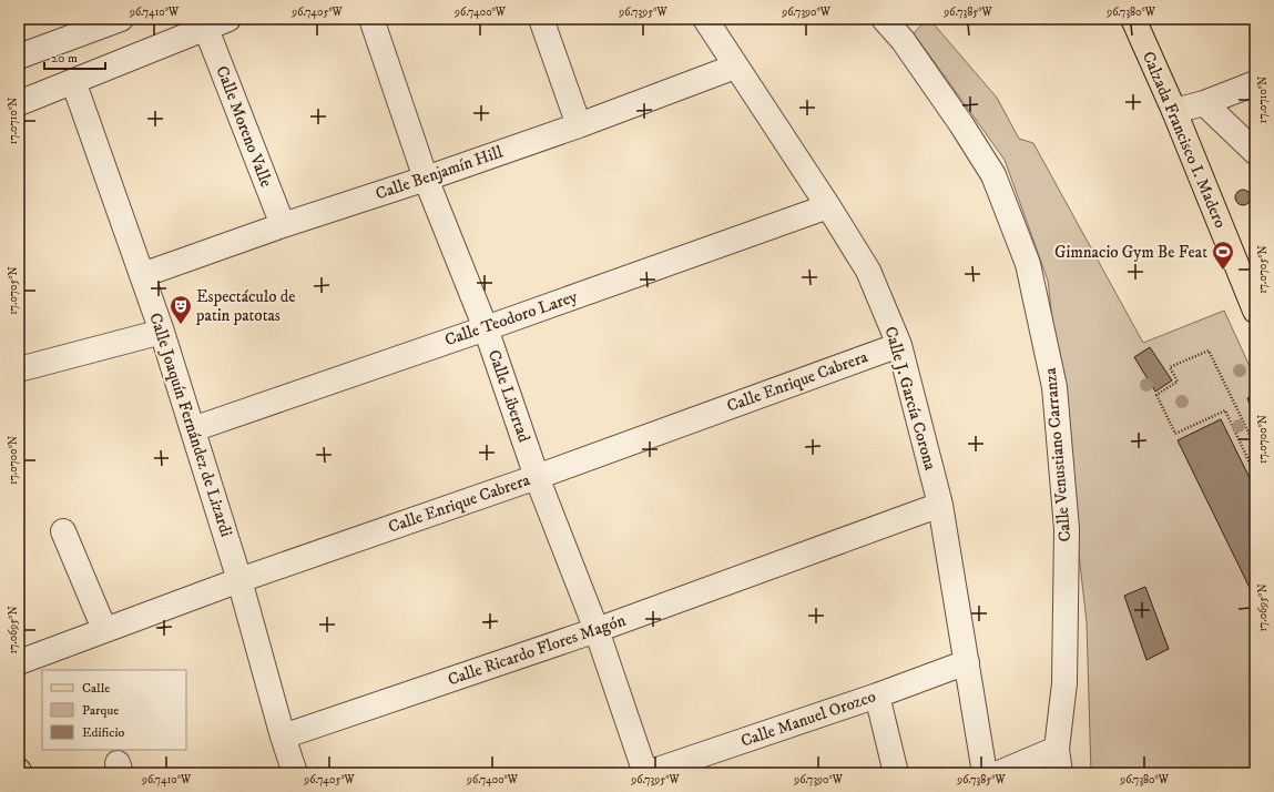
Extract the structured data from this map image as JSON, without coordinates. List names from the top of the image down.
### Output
{
  "streets": {
    "main road": ["Calzada Francisco I. Madero"],
    "street": [
      "Calle Moreno Valle",
      "Calle Benjamín Hill",
      "Calle Teodoro Larey",
      "Calle Enrique Cabrera",
      "Calle Libertad",
      "Calle J. García Corona",
      "Calle Joaquín Fernández de Lizardi",
      "Calle Venustiano Carranza",
      "Calle Ricardo Flores Magón",
      "Calle Manuel Orozco"
    ]
  },
  "crossings": [
    ["Calle Moreno Valle", "Calle Benjamín Hill"],
    ["Calle Benjamín Hill", "Calle Libertad"],
    ["Calle Benjamín Hill", "Calle J. García Corona"],
    ["Calle Benjamín Hill", "Calle Joaquín Fernández de Lizardi"],
    ["Calle Teodoro Larey", "Calle Libertad"],
    ["Calle Teodoro Larey", "Calle J. García Corona"],
    ["Calle Teodoro Larey", "Calle Joaquín Fernández de Lizardi"],
    ["Calle Enrique Cabrera", "Calle Libertad"],
    ["Calle Enrique Cabrera", "Calle J. García Corona"],
    ["Calle Enrique Cabrera", "Calle Joaquín Fernández de Lizardi"],
    ["Calle Libertad", "Calle Ricardo Flores Magón"],
    ["Calle Libertad", "Calle Manuel Orozco"],
    ["Calle J. García Corona", "Calle Ricardo Flores Magón"],
    ["Calle J. García Corona", "Calle Manuel Orozco"],
    ["Calle Joaquín Fernández de Lizardi", "Calle Ricardo Flores Magón"]
  ],
  "places": {
    "sports": ["Gimnacio Gym Be Feat"],
    "theatre": ["Espectáculo de patin patotas"]
  },
  "legend": ["Calle", "Parque", "Edificio"],
  "scale_bar": "20 m",
  "coordinates": [
    "96.7410°W",
    "96.7405°W",
    "96.7400°W",
    "96.7395°W",
    "96.7390°W",
    "96.7385°W",
    "96.7380°W",
    "17.0710°N",
    "17.0705°N",
    "17.0700°N",
    "17.0695°N"
  ]
}
